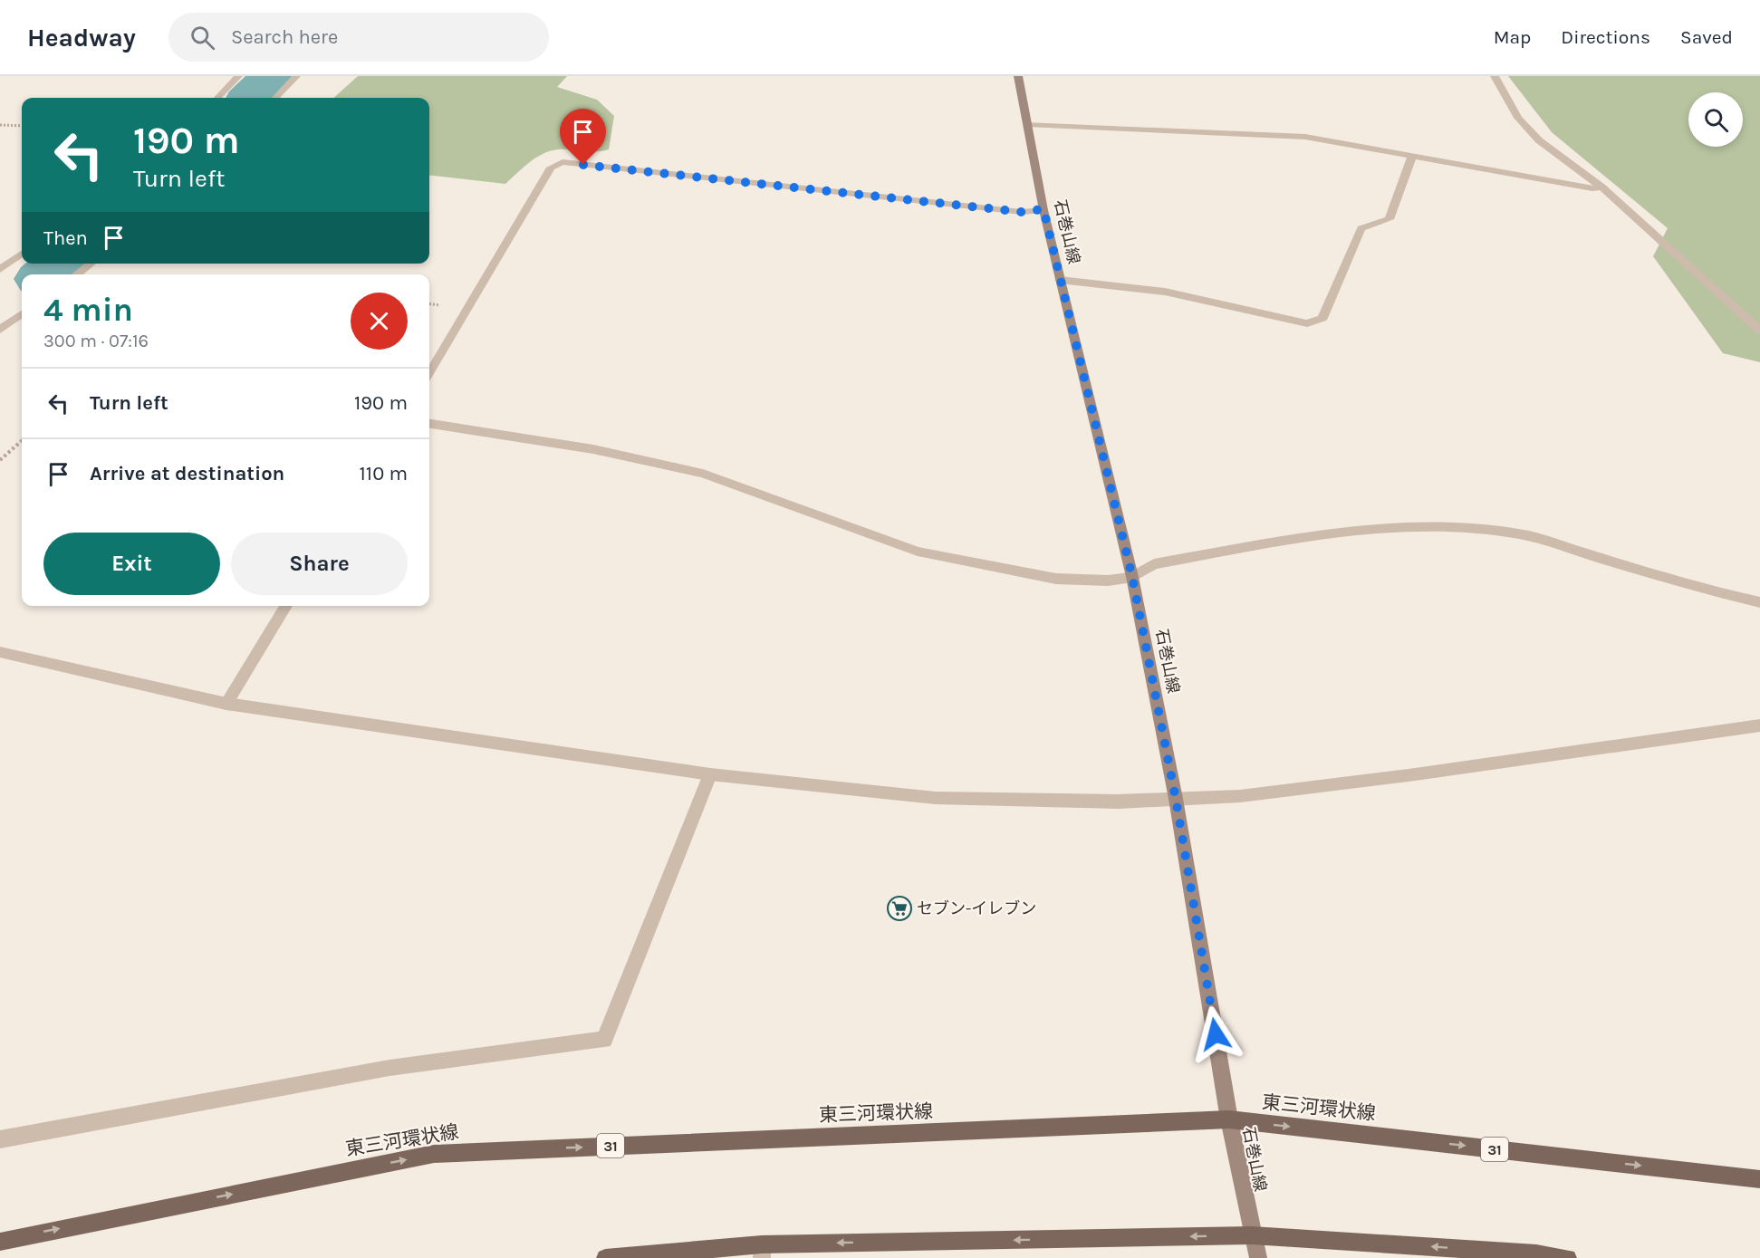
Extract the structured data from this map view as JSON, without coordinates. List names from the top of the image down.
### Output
{
  "streets": {
    "main road": ["石巻山線", "東三河環状線", "31"]
  },
  "crossings": [
    ["石巻山線", "東三河環状線"]
  ],
  "places": {
    "supermarket": ["セブン-イレブン"]
  },
  "page": {
    "header": "Headway",
    "search": "Search here",
    "nav": ["Map", "Directions", "Saved"],
    "turn": ["190 m", "Turn left"],
    "then": "Then",
    "heading": ["4 min", "300 m · 07:16"],
    "list": [
      {
        "name": "Turn left",
        "value": "190 m"
      },
      {
        "name": "Arrive at destination",
        "value": "110 m"
      }
    ],
    "buttons": ["Exit", "Share"]
  }
}
